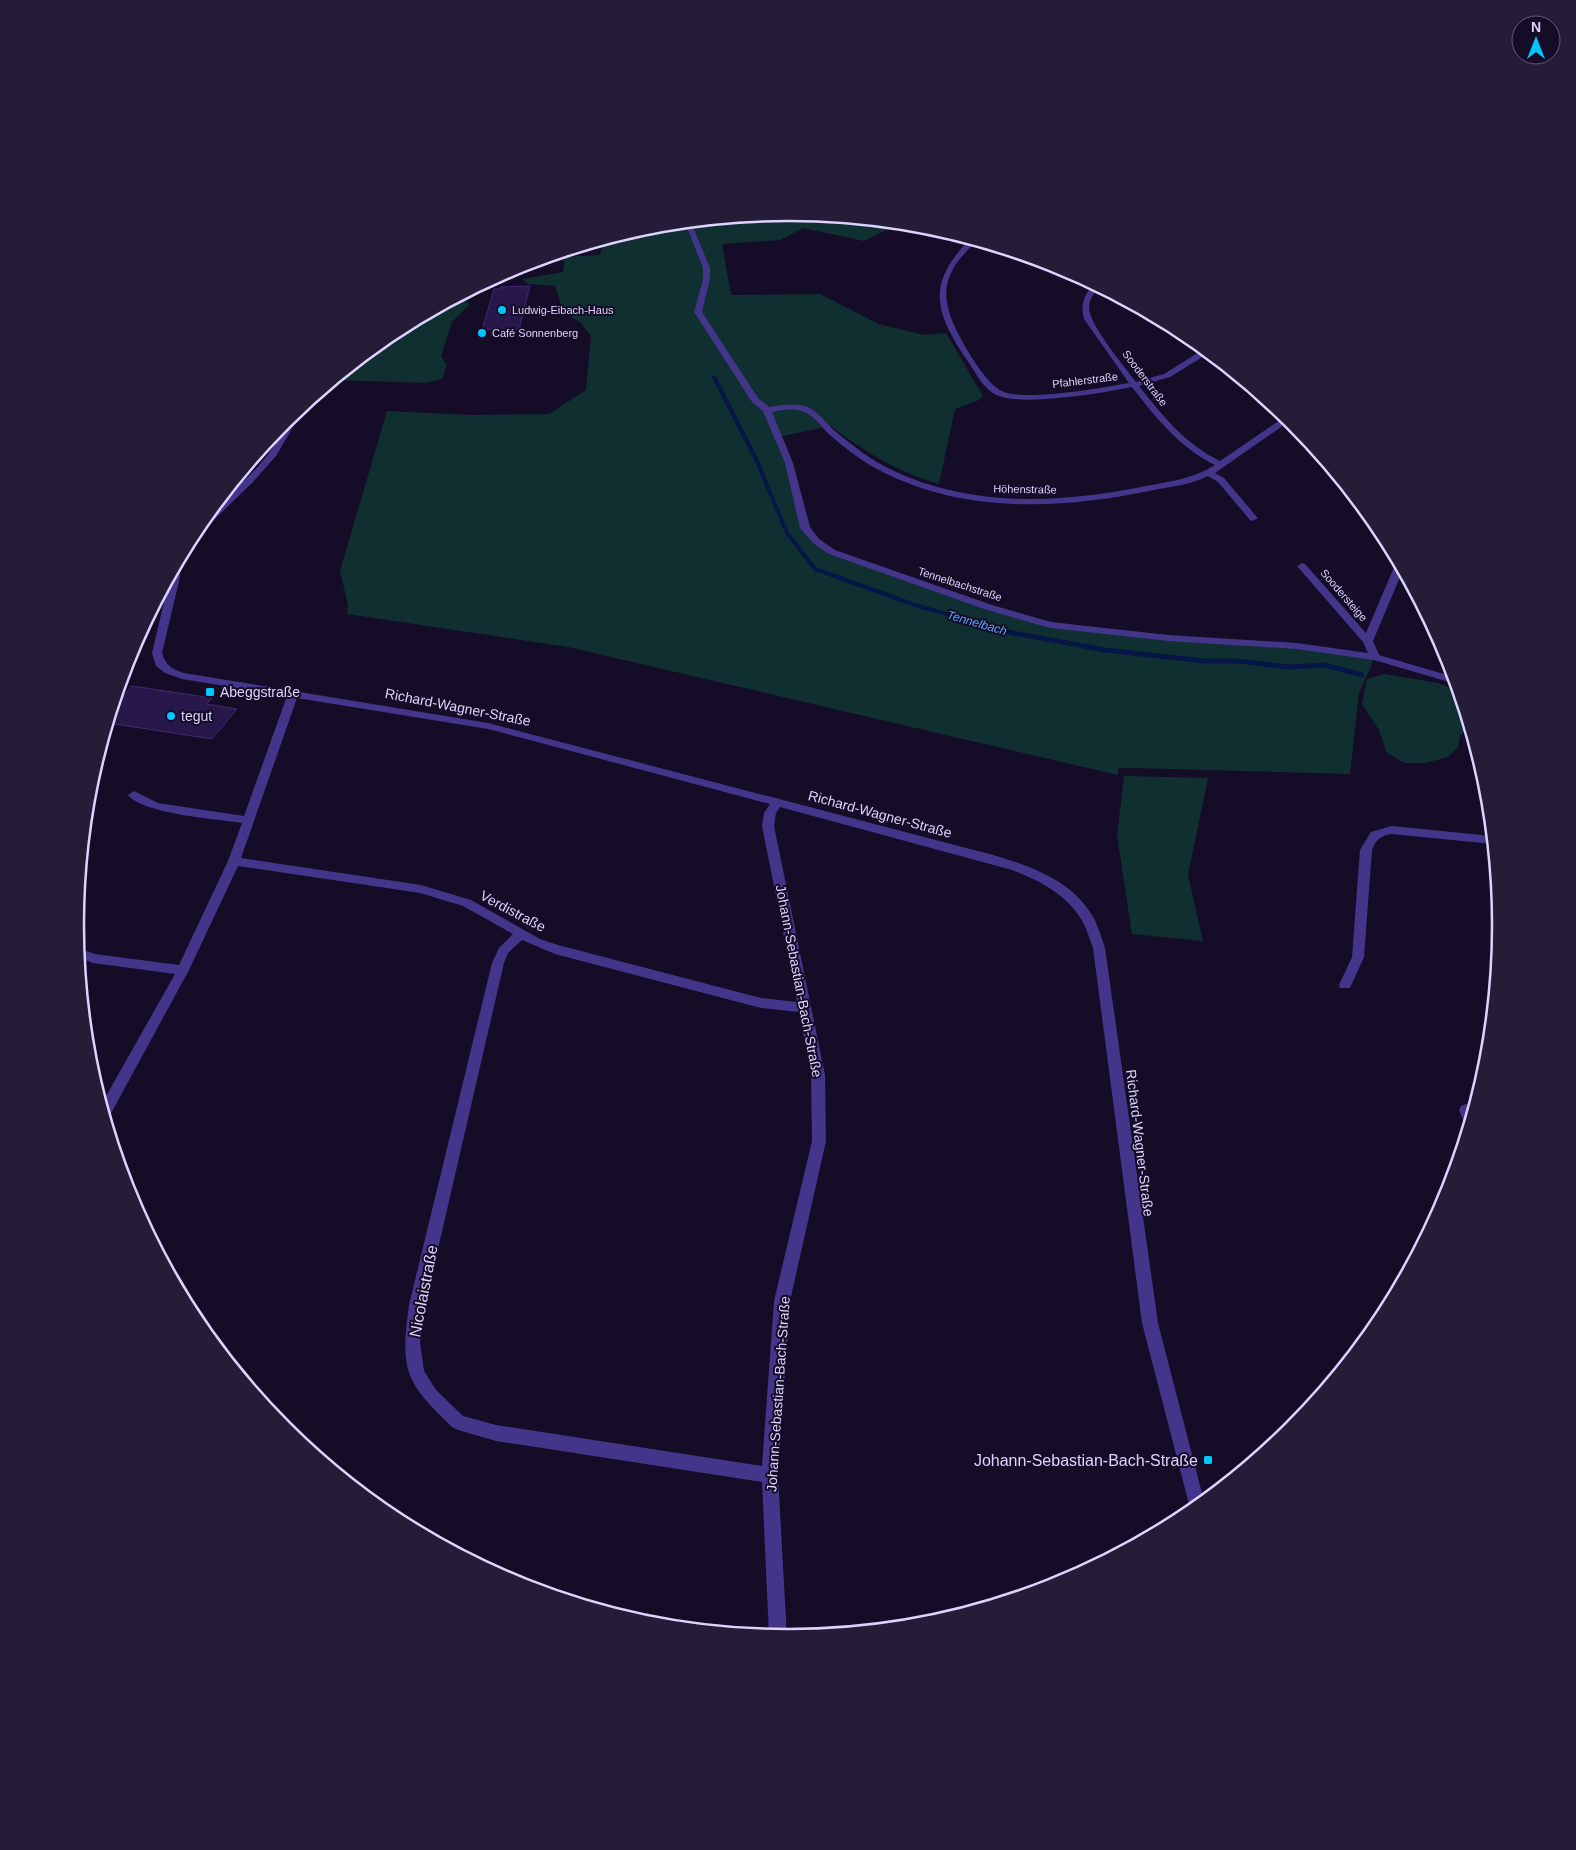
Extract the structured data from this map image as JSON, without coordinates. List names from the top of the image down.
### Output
{
  "streets": {
    "street": [
      "Sooderstraße",
      "Pfahlerstraße",
      "Höhenstraße",
      "Tennelbachstraße",
      "Soodersteige",
      "Richard-Wagner-Straße",
      "Verdistraße",
      "Johann-Sebastian-Bach-Straße",
      "Nicolaistraße"
    ]
  },
  "crossings": [
    ["Sooderstraße", "Pfahlerstraße"],
    ["Sooderstraße", "Höhenstraße"],
    ["Höhenstraße", "Tennelbachstraße"],
    ["Tennelbachstraße", "Soodersteige"],
    ["Richard-Wagner-Straße", "Johann-Sebastian-Bach-Straße"],
    ["Verdistraße", "Johann-Sebastian-Bach-Straße"],
    ["Verdistraße", "Nicolaistraße"],
    ["Johann-Sebastian-Bach-Straße", "Nicolaistraße"]
  ],
  "water": ["Tennelbach"],
  "places": {
    "other": ["Ludwig-Eibach-Haus", "Café Sonnenberg", "tegut"],
    "transit": ["Abeggstraße", "Johann-Sebastian-Bach-Straße"]
  },
  "north": "top"
}
